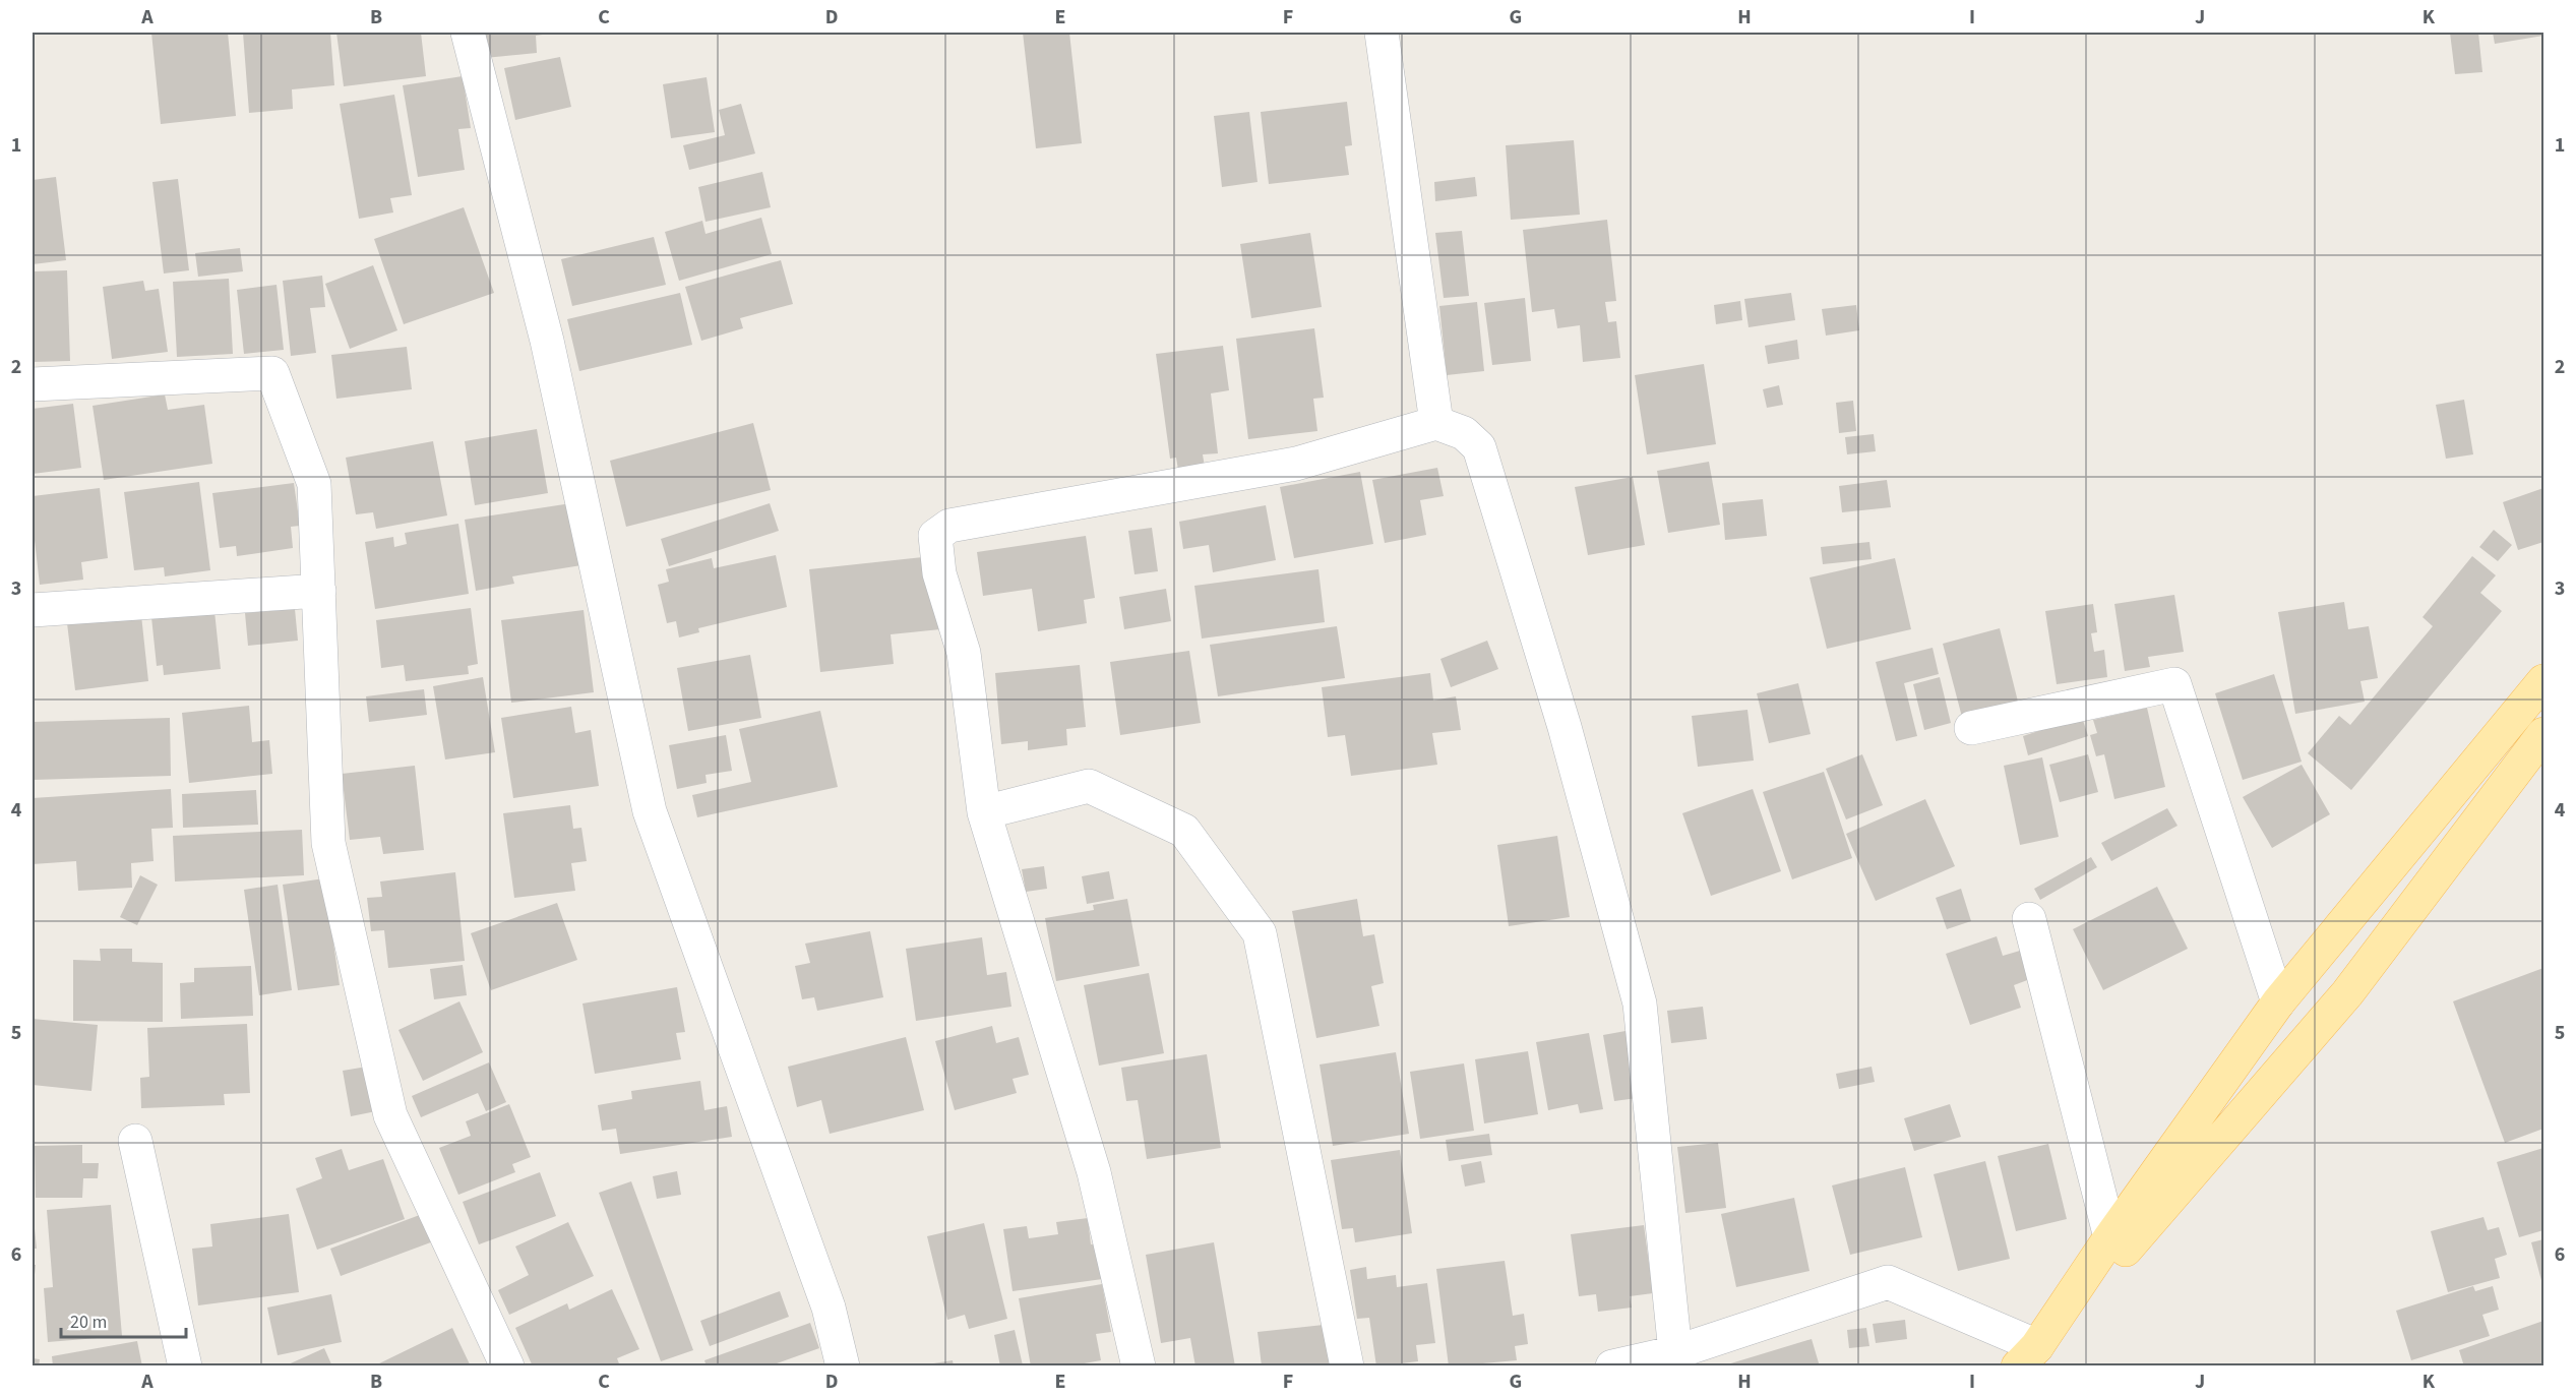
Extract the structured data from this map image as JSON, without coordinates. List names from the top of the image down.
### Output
{
  "scale_bar": "20 m",
  "grid": {
    "columns": [
      "A",
      "B",
      "C",
      "D",
      "E",
      "F",
      "G",
      "H",
      "I",
      "J",
      "K"
    ],
    "rows": [
      "1",
      "2",
      "3",
      "4",
      "5",
      "6"
    ]
  }
}
